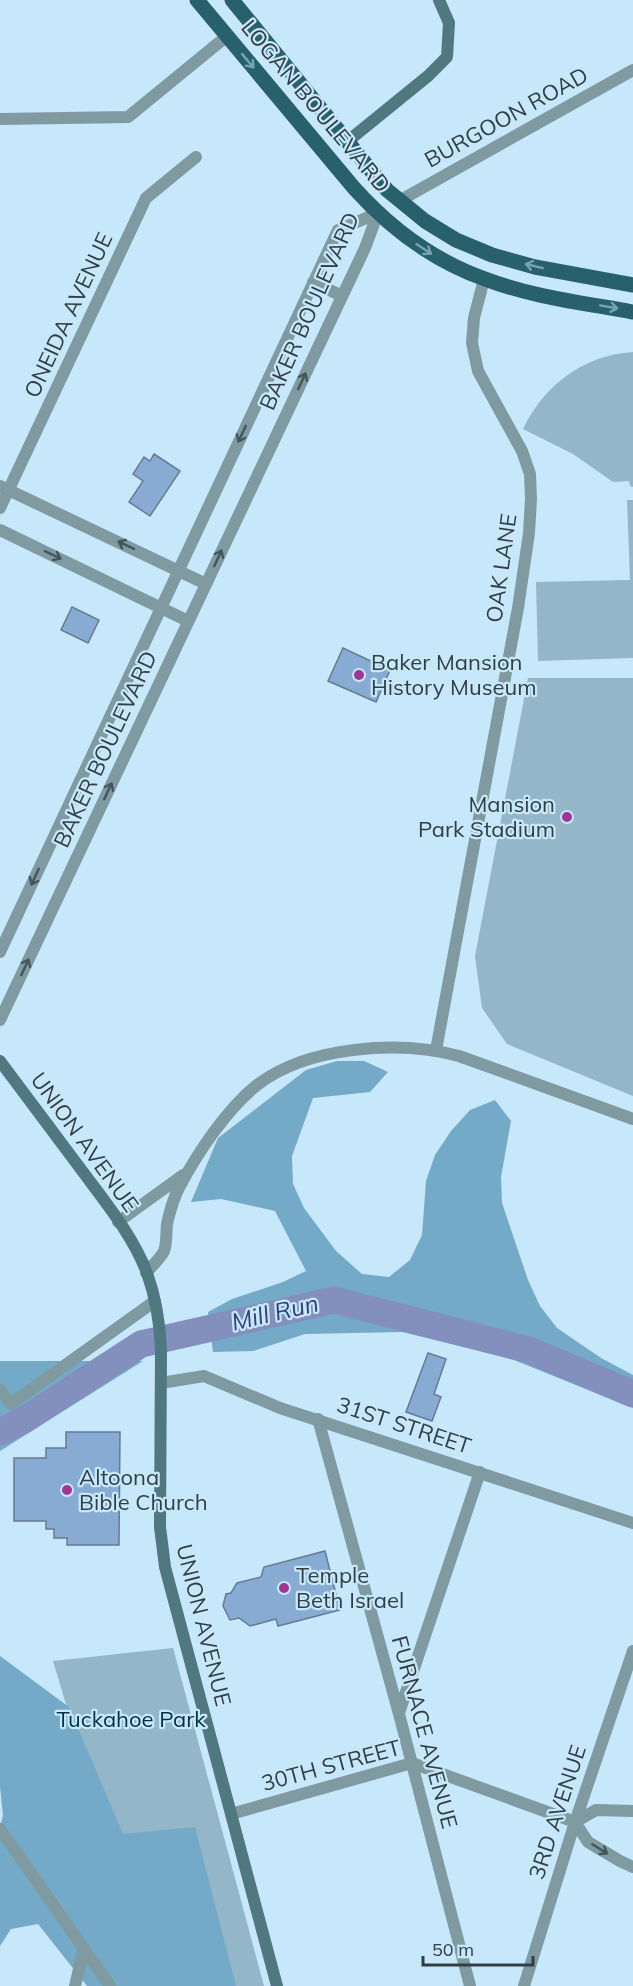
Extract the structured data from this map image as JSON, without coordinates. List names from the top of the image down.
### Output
{
  "streets": {
    "main road": ["LOGAN BOULEVARD", "UNION AVENUE"],
    "street": [
      "BURGOON ROAD",
      "BAKER BOULEVARD",
      "ONEIDA AVENUE",
      "OAK LANE",
      "31ST STREET",
      "FURNACE AVENUE",
      "30TH STREET",
      "3RD AVENUE"
    ]
  },
  "crossings": [
    ["LOGAN BOULEVARD", "BURGOON ROAD"],
    ["LOGAN BOULEVARD", "BAKER BOULEVARD"],
    ["LOGAN BOULEVARD", "OAK LANE"],
    ["UNION AVENUE", "31ST STREET"],
    ["UNION AVENUE", "30TH STREET"],
    ["31ST STREET", "FURNACE AVENUE"],
    ["FURNACE AVENUE", "30TH STREET"],
    ["30TH STREET", "3RD AVENUE"]
  ],
  "water": ["Mill Run"],
  "parks": ["Tuckahoe Park"],
  "places": [
    "Baker Mansion History Museum",
    "Mansion Park Stadium",
    "Altoona Bible Church",
    "Temple Beth Israel"
  ],
  "scale_bar": "50 m"
}
